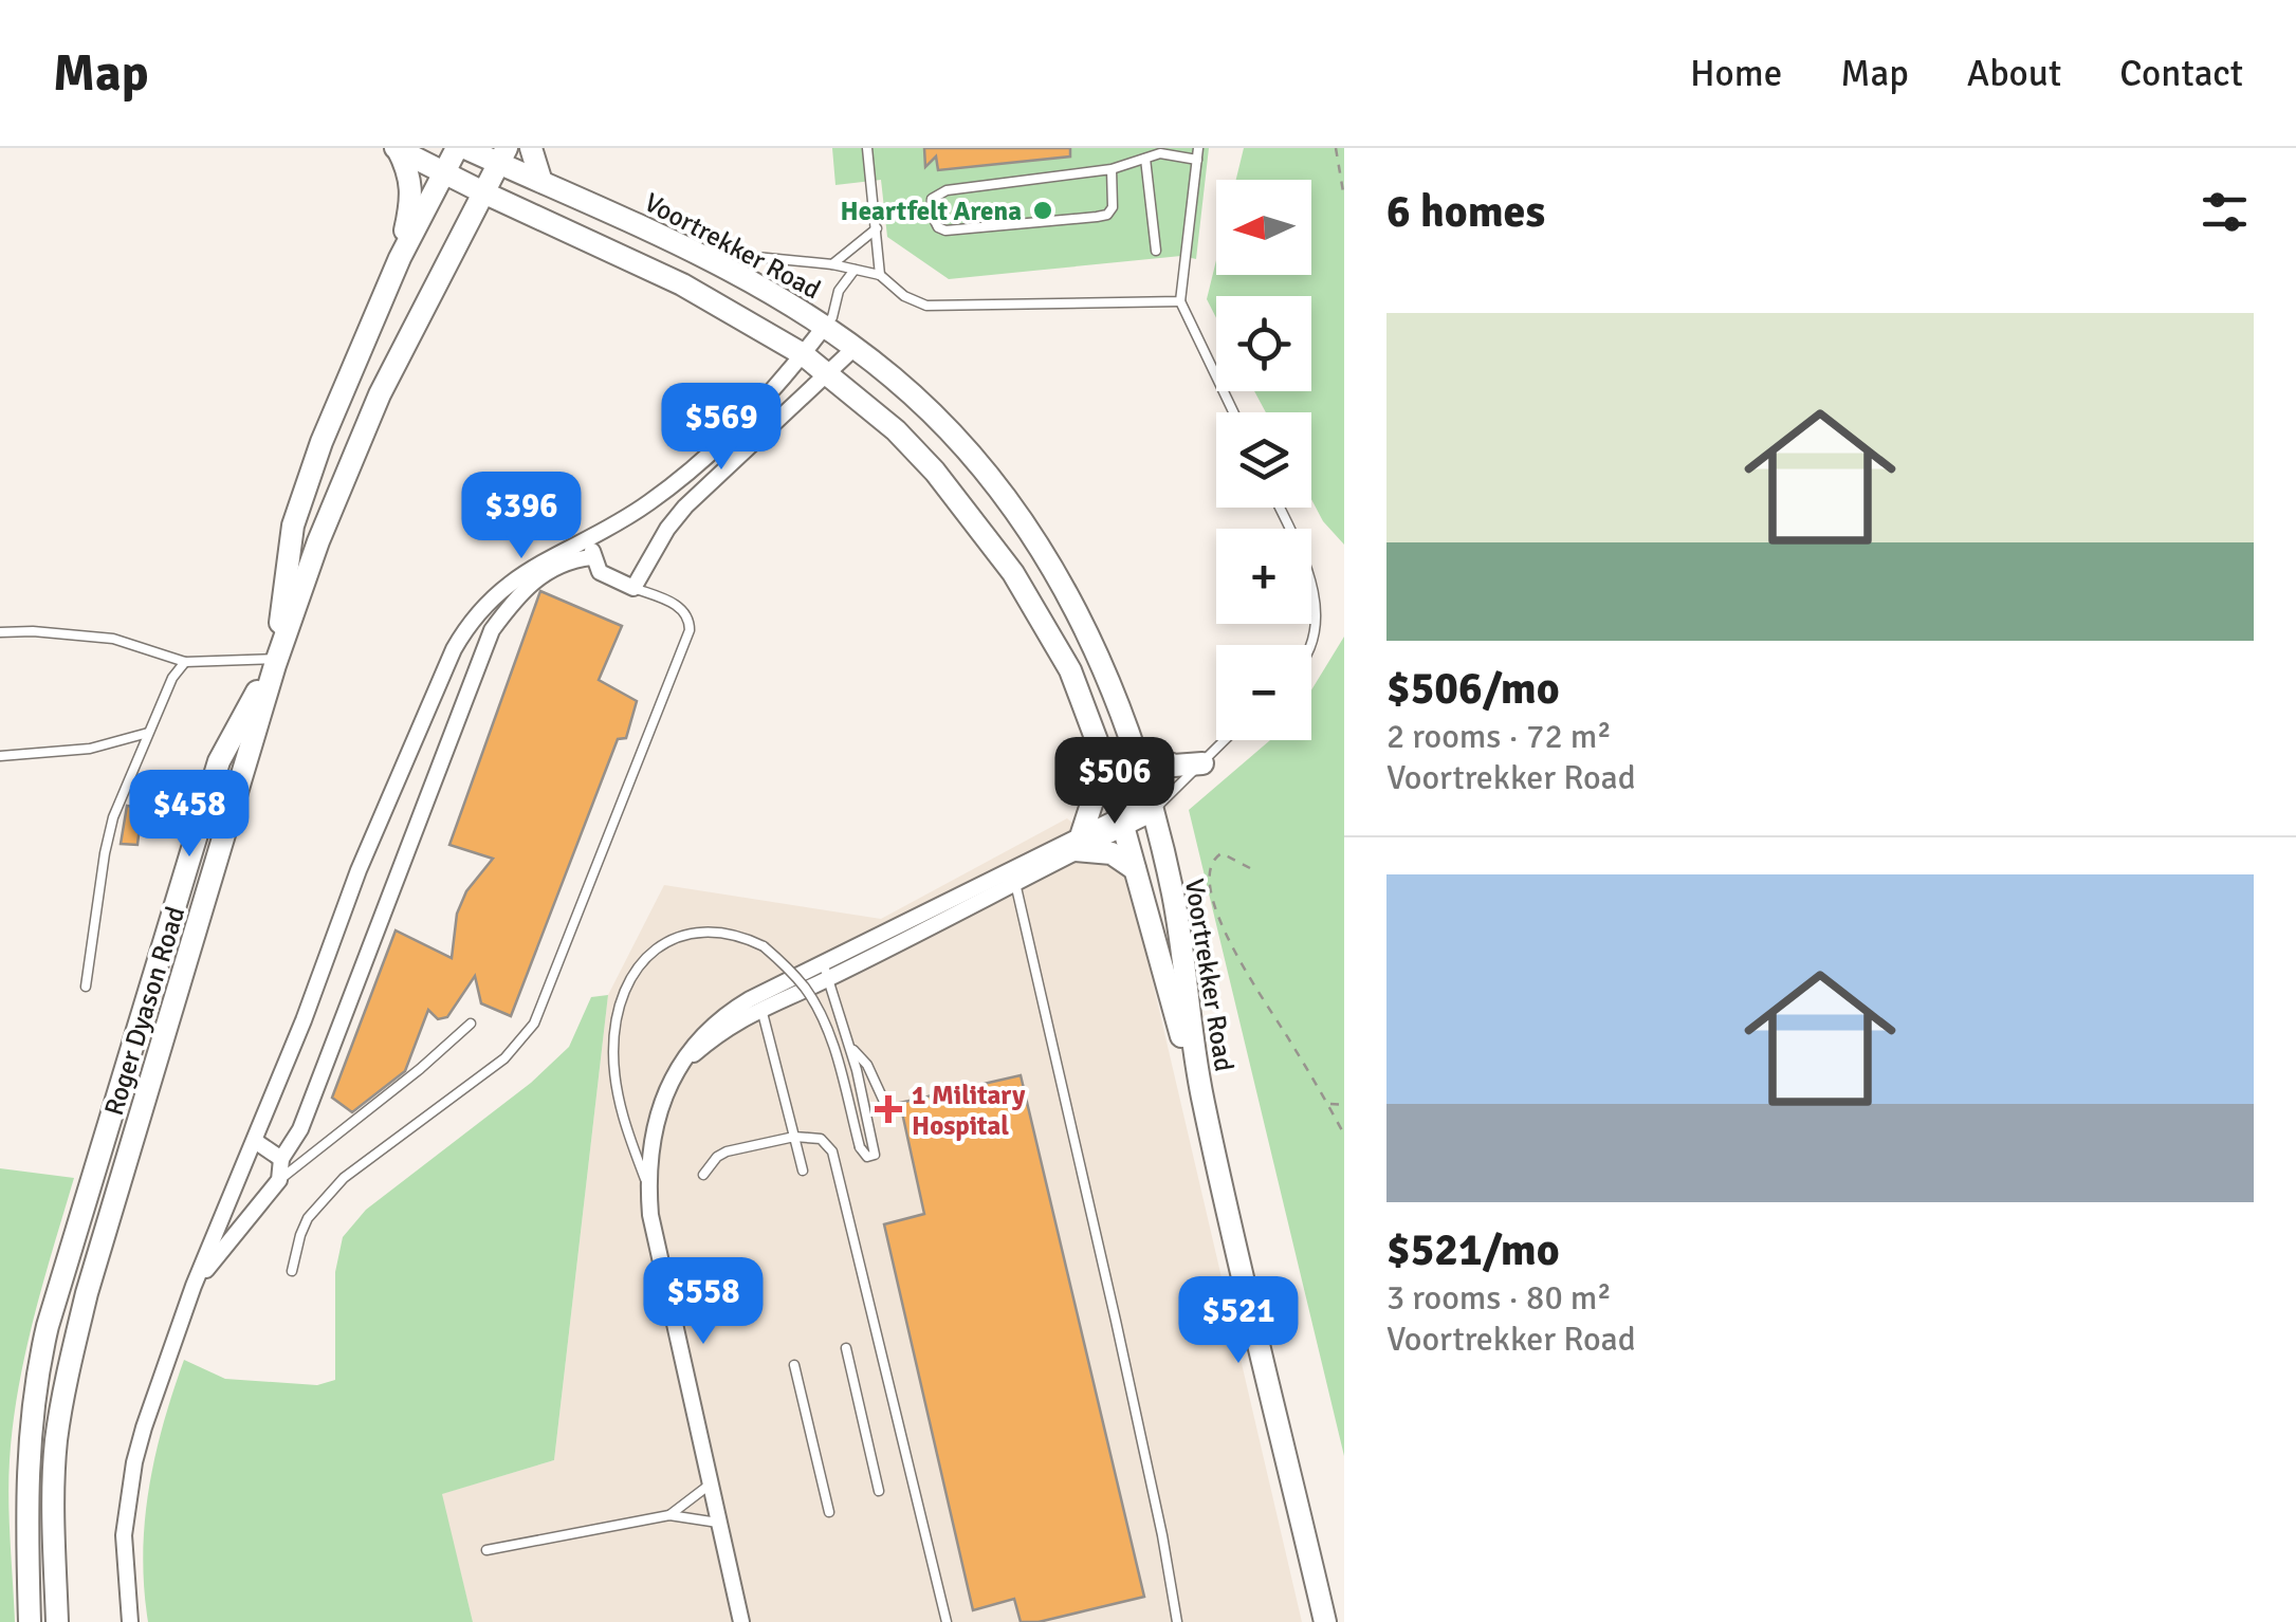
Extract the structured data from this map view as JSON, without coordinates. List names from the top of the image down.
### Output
{
  "streets": {
    "main road": ["Voortrekker Road", "Roger Dyason Road"]
  },
  "crossings": [
    ["Voortrekker Road", "Roger Dyason Road"]
  ],
  "places": {
    "other": ["Heartfelt Arena"],
    "health": ["1 Military Hospital"]
  },
  "north": "left",
  "page": {
    "header": "Map",
    "nav": [
      "Home",
      "Map",
      "About",
      "Contact"
    ],
    "heading": "6 homes",
    "map_buttons": ["+", "−"],
    "list": [
      {
        "name": "$506/mo",
        "note": "2 rooms · 72 m² · Voortrekker Road"
      },
      {
        "name": "$521/mo",
        "note": "3 rooms · 80 m² · Voortrekker Road"
      }
    ],
    "price": [
      "$569",
      "$396",
      "$506",
      "$458",
      "$558",
      "$521"
    ]
  }
}
